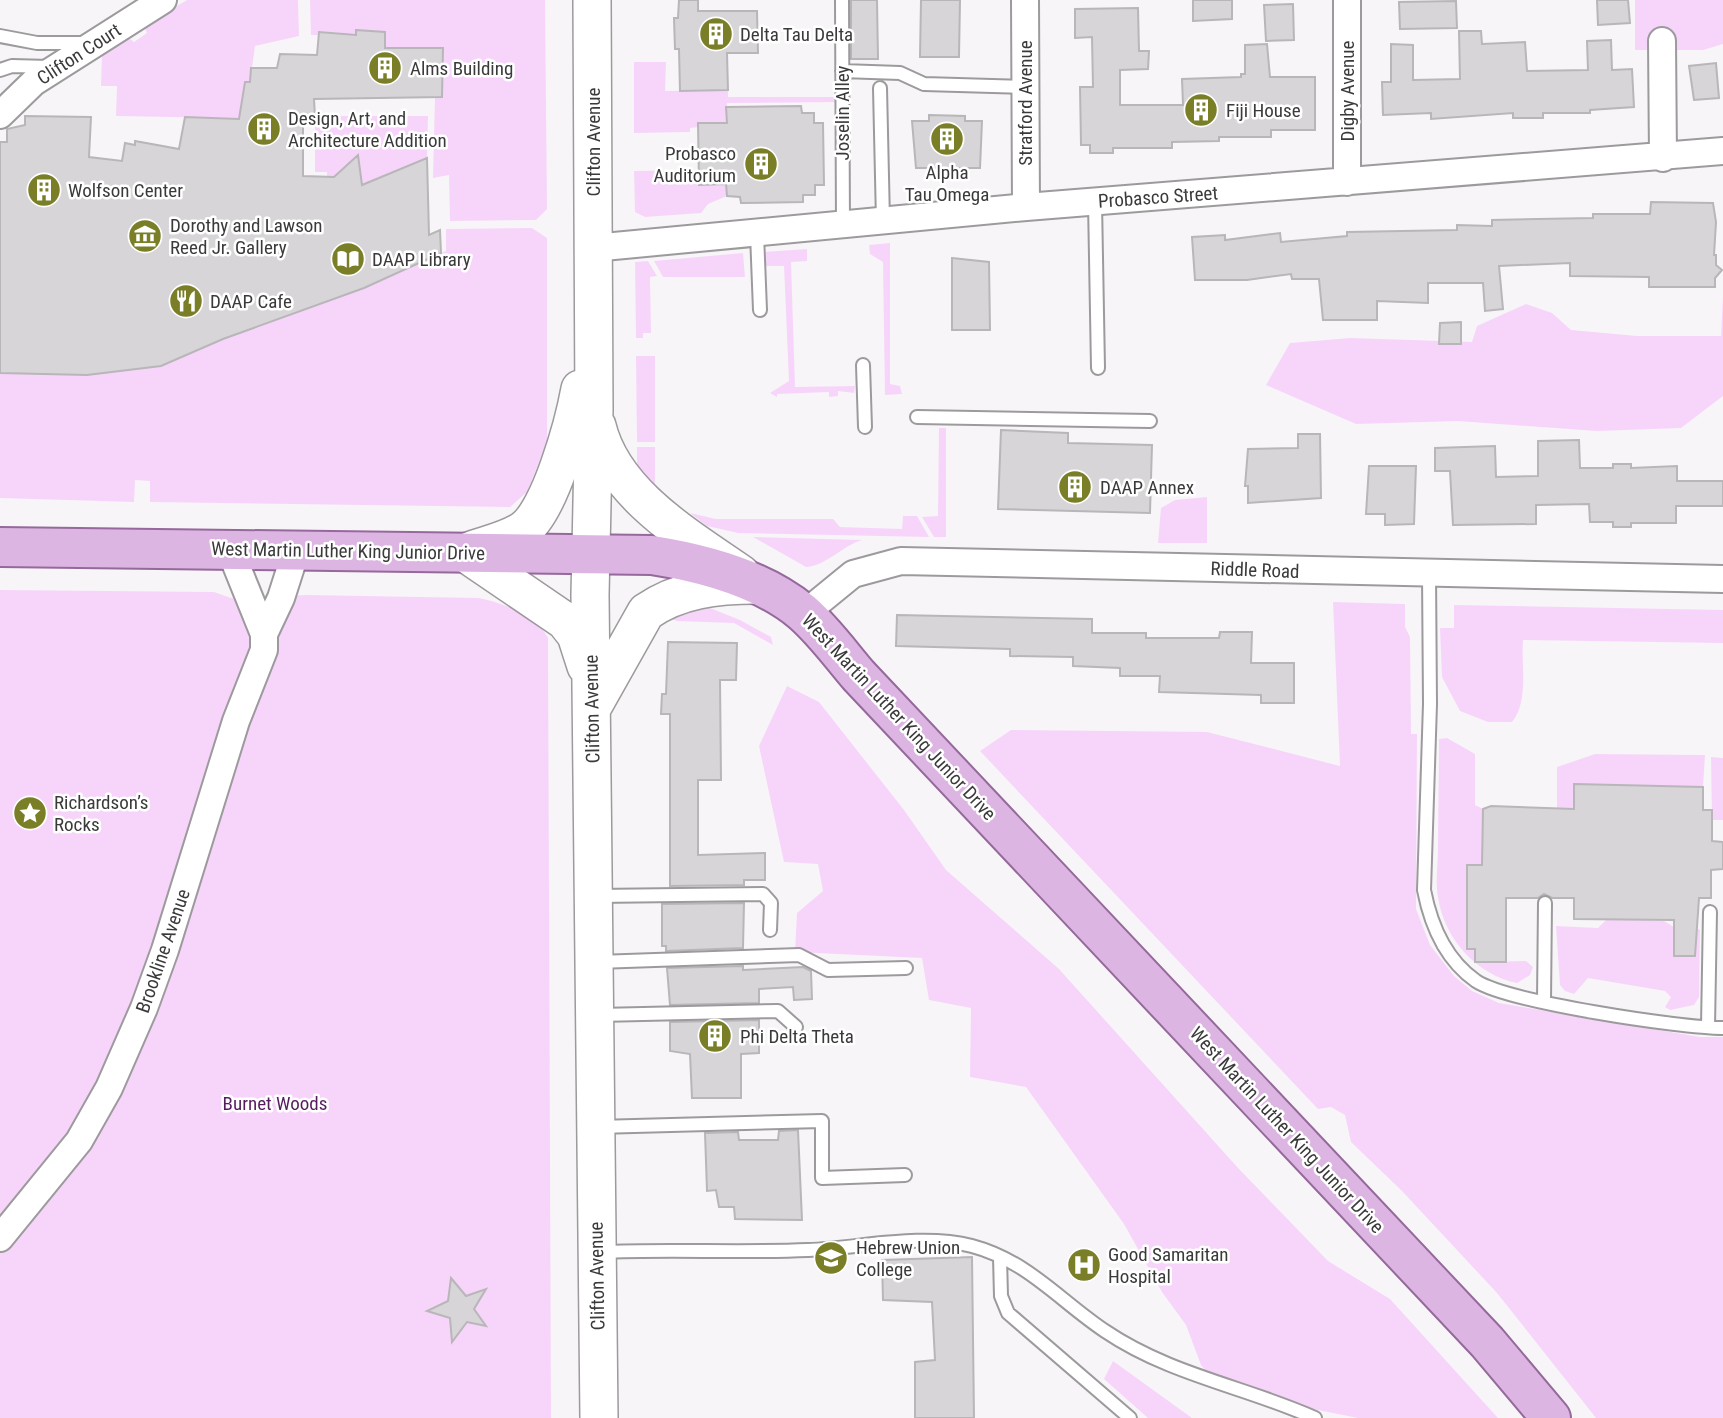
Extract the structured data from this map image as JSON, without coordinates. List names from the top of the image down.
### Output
{
  "streets": {
    "main road": ["Clifton Avenue", "West Martin Luther King Junior Drive"],
    "street": [
      "Clifton Court",
      "Digby Avenue",
      "Stratford Avenue",
      "Probasco Street",
      "Riddle Road",
      "Brookline Avenue"
    ],
    "lane": ["Joselin Alley"]
  },
  "crossings": [
    ["Digby Avenue", "Probasco Street"],
    ["Stratford Avenue", "Probasco Street"],
    ["Joselin Alley", "Probasco Street"],
    ["Clifton Avenue", "Probasco Street"],
    ["Clifton Avenue", "West Martin Luther King Junior Drive"],
    ["West Martin Luther King Junior Drive", "Riddle Road"],
    ["West Martin Luther King Junior Drive", "Brookline Avenue"]
  ],
  "parks": ["Burnet Woods"],
  "places": {
    "building": [
      "Delta Tau Delta",
      "Alms Building",
      "Fiji House",
      "Design, Art, and Architecture Addition",
      "Alpha Tau Omega",
      "Probasco Auditorium",
      "Wolfson Center",
      "DAAP Annex",
      "Phi Delta Theta"
    ],
    "museum": ["Dorothy and Lawson Reed Jr. Gallery"],
    "library": ["DAAP Library"],
    "restaurant": ["DAAP Cafe"],
    "place": ["Richardson’s Rocks"],
    "school or university": ["Hebrew Union College"],
    "hospital": ["Good Samaritan Hospital"]
  }
}
